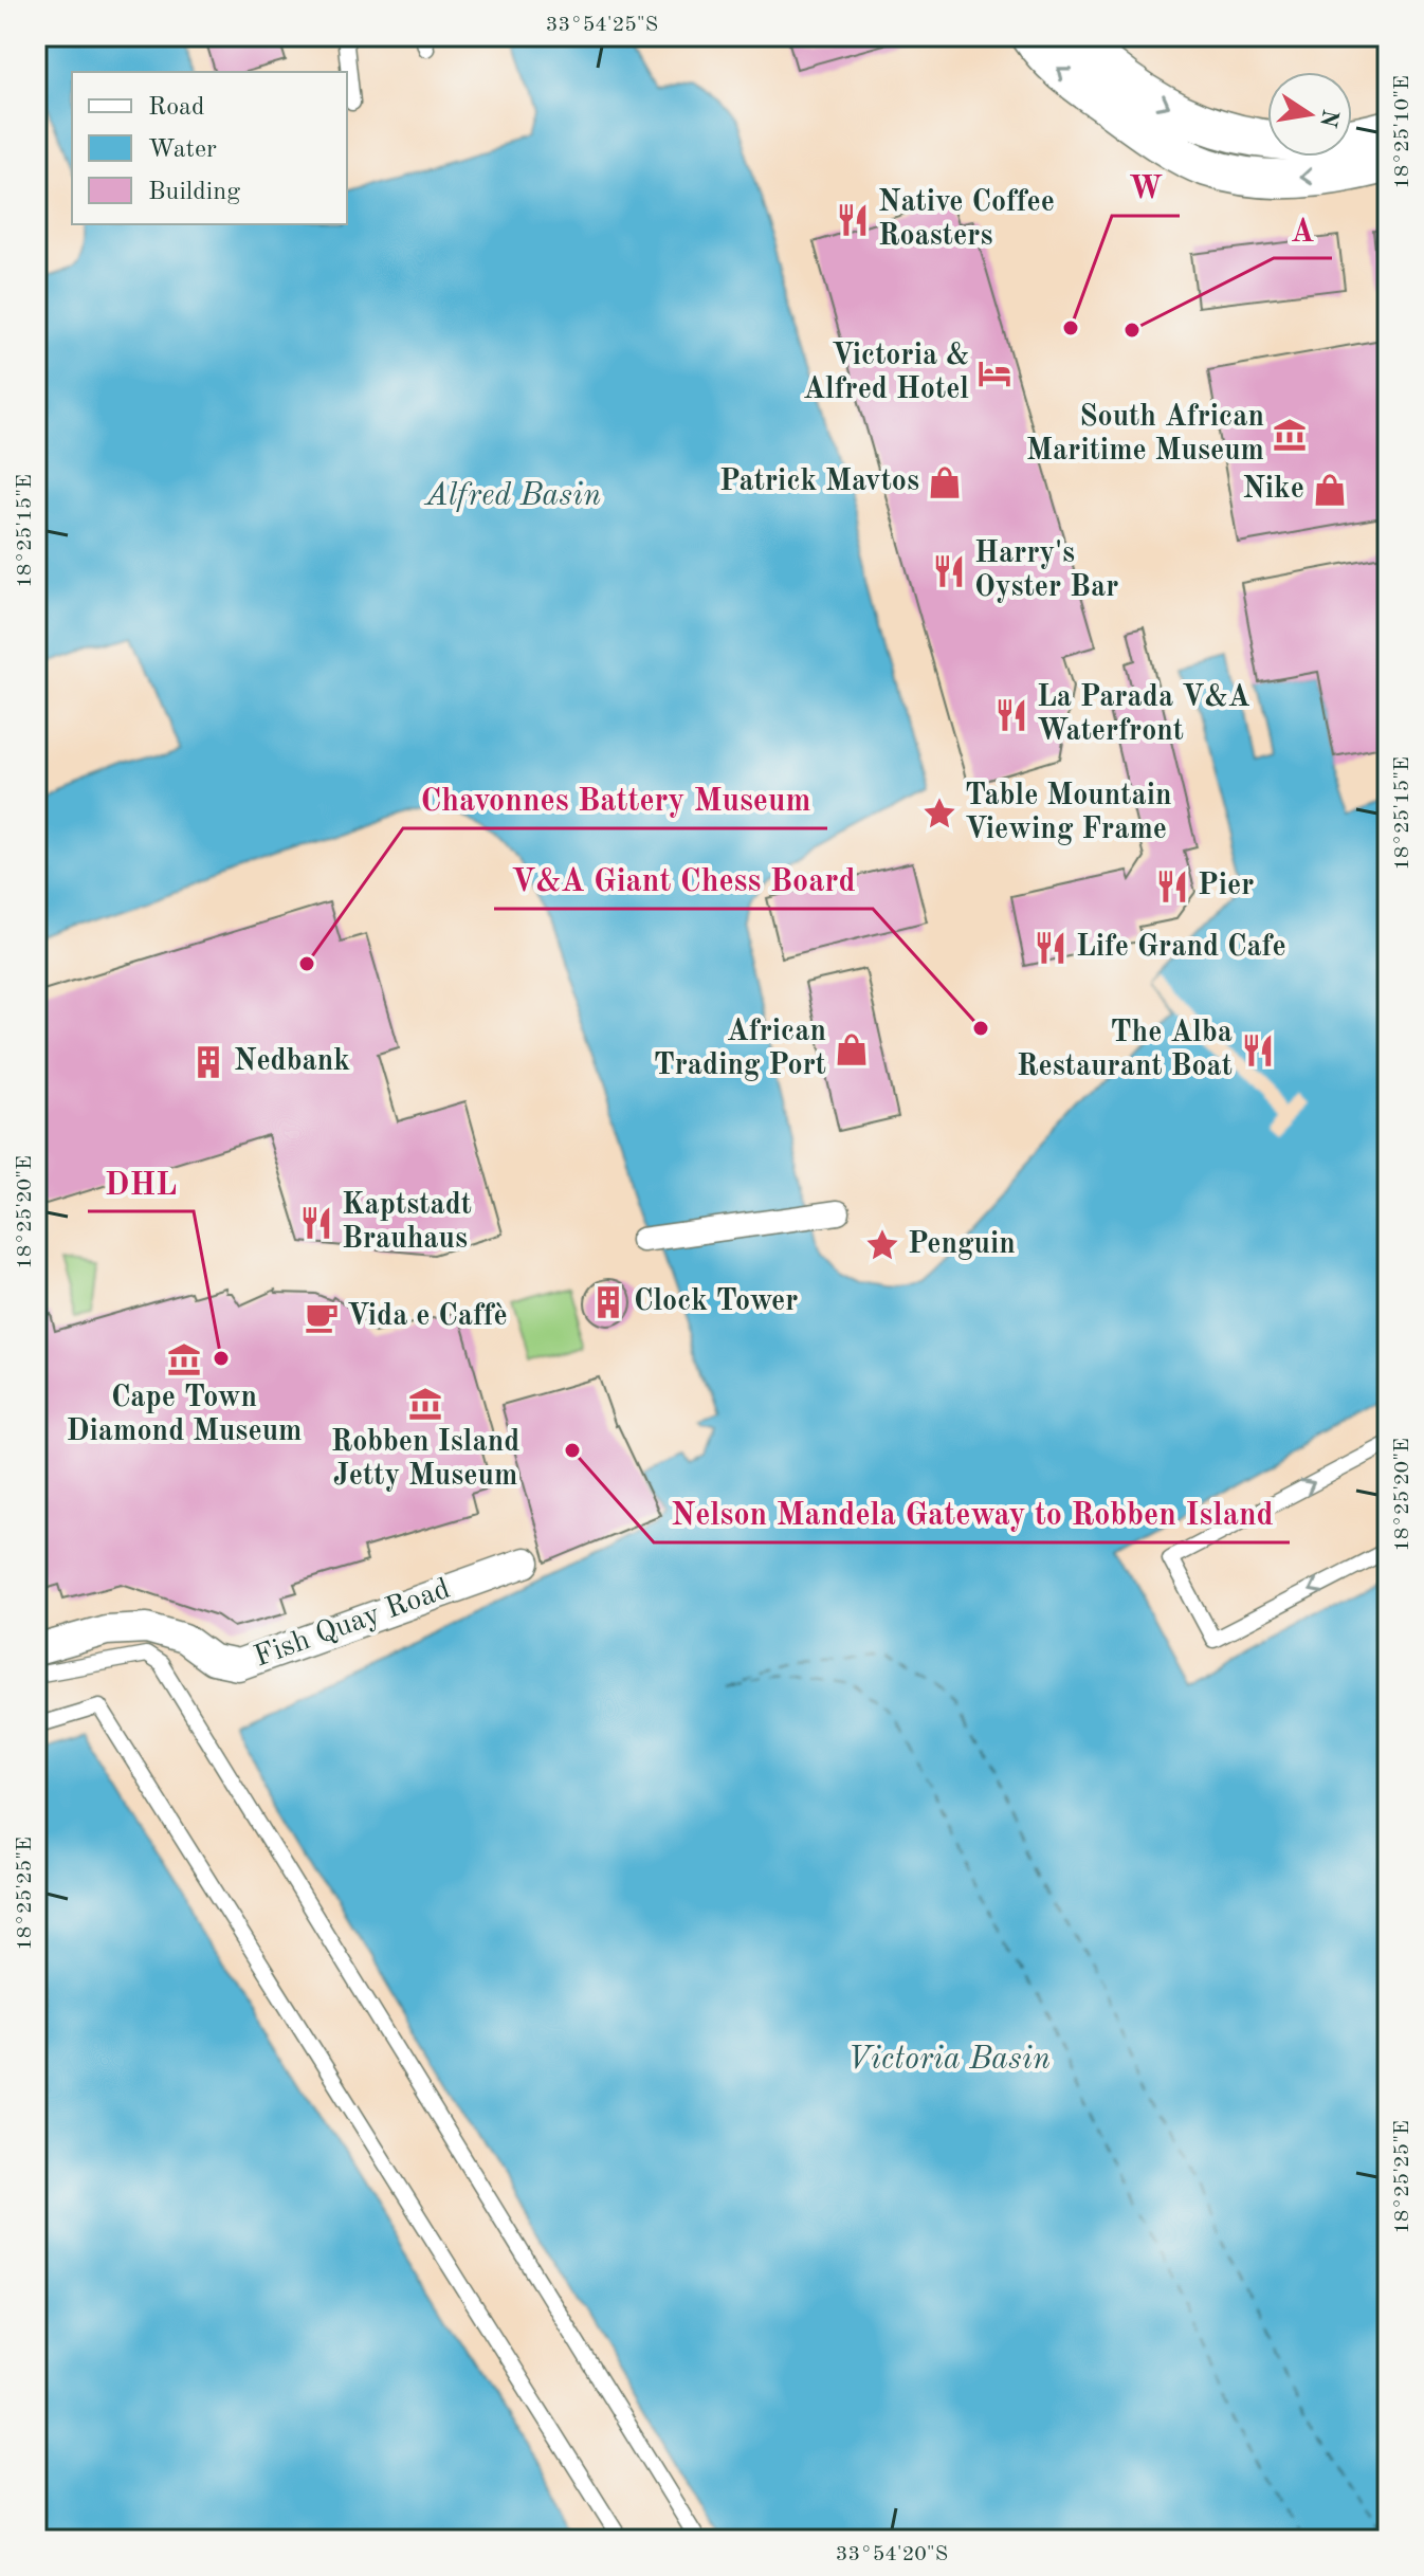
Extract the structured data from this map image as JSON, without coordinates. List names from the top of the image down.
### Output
{
  "streets": {
    "street": ["Fish Quay Road"]
  },
  "water": ["Alfred Basin", "Victoria Basin"],
  "places": {
    "restaurant": [
      "Native Coffee Roasters",
      "Harry's Oyster Bar",
      "La Parada V&A Waterfront",
      "Pier",
      "Life Grand Cafe",
      "The Alba Restaurant Boat",
      "Kaptstadt Brauhaus"
    ],
    "other": [
      "W",
      "A",
      "Chavonnes Battery Museum",
      "V&A Giant Chess Board",
      "DHL",
      "Nelson Mandela Gateway to Robben Island"
    ],
    "hotel": ["Victoria & Alfred Hotel"],
    "museum": ["South African Maritime Museum", "Cape Town Diamond Museum", "Robben Island Jetty Museum"],
    "shop": ["Patrick Mavtos", "Nike", "African Trading Port"],
    "place": ["Table Mountain Viewing Frame", "Penguin"],
    "building": ["Nedbank", "Clock Tower"],
    "cafe": ["Vida e Caffè"]
  },
  "legend": ["Road", "Water", "Building"],
  "north": "right",
  "coordinates": [
    "33°54'25\"S",
    "18°25'10\"E",
    "18°25'15\"E",
    "18°25'20\"E",
    "18°25'25\"E",
    "33°54'20\"S"
  ]
}
